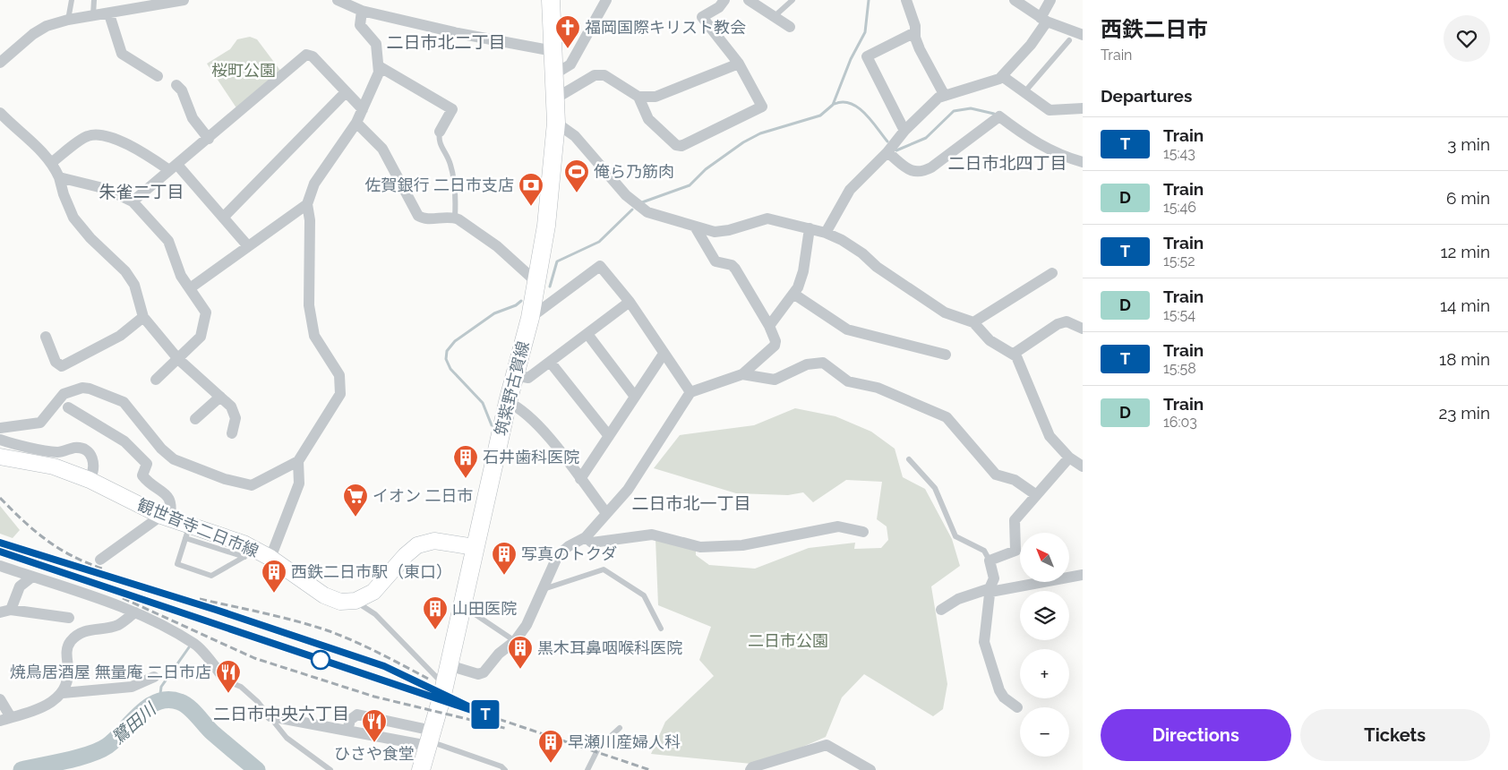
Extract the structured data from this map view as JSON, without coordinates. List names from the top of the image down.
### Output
{
  "streets": {
    "main road": ["筑紫野古賀線", "観世音寺二日市線"]
  },
  "districts": [
    "二日市北二丁目",
    "二日市北四丁目",
    "朱雀二丁目",
    "二日市北一丁目",
    "二日市中央六丁目"
  ],
  "water": ["鷺田川"],
  "parks": ["桜町公園", "二日市公園"],
  "places": {
    "church": ["福岡国際キリスト教会"],
    "sports": ["俺ら乃筋肉"],
    "bank": ["佐賀銀行 二日市支店"],
    "building": [
      "石井歯科医院",
      "写真のトクダ",
      "西鉄二日市駅（東口）",
      "山田医院",
      "黒木耳鼻咽喉科医院",
      "早瀬川産婦人科"
    ],
    "supermarket": ["イオン 二日市"],
    "restaurant": ["焼鳥居酒屋 無量庵 二日市店", "ひさや食堂"]
  },
  "north": "top left",
  "page": {
    "on_map": "T",
    "heading": [
      ["西鉄二日市", "Train"],
      "Departures"
    ],
    "list": [
      {
        "mark": "T",
        "name": "Train",
        "note": "15:43",
        "value": "3 min"
      },
      {
        "mark": "D",
        "name": "Train",
        "note": "15:46",
        "value": "6 min"
      },
      {
        "mark": "T",
        "name": "Train",
        "note": "15:52",
        "value": "12 min"
      },
      {
        "mark": "D",
        "name": "Train",
        "note": "15:54",
        "value": "14 min"
      },
      {
        "mark": "T",
        "name": "Train",
        "note": "15:58",
        "value": "18 min"
      },
      {
        "mark": "D",
        "name": "Train",
        "note": "16:03",
        "value": "23 min"
      }
    ],
    "map_buttons": ["+", "−"],
    "buttons": ["Directions", "Tickets"]
  }
}
